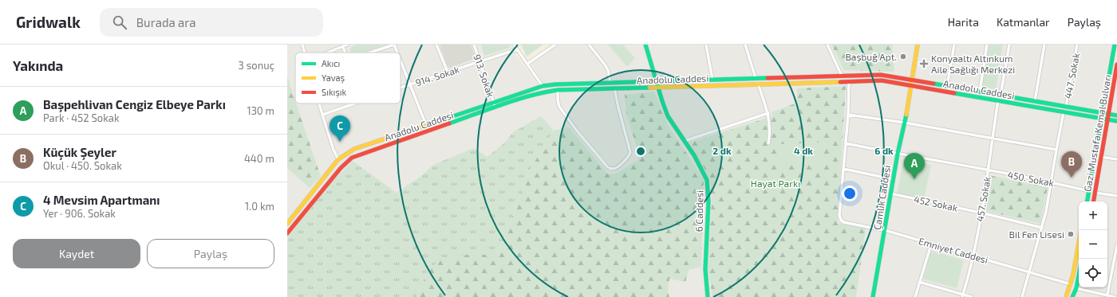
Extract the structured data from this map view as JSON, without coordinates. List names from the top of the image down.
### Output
{
  "streets": {
    "main road": [
      "Anadolu Caddesi",
      "Gazi Mustafa Kemal Bulvarı",
      "Çamlık Caddesi",
      "6 Caddesi"
    ],
    "street": [
      "914. Sokak",
      "913. Sokak",
      "447. Sokak",
      "450. Sokak",
      "457. Sokak",
      "452 Sokak",
      "Emniyet Caddesi"
    ]
  },
  "crossings": [
    ["914. Sokak", "913. Sokak"],
    ["913. Sokak", "Anadolu Caddesi"],
    ["447. Sokak", "Anadolu Caddesi"],
    ["Anadolu Caddesi", "Gazi Mustafa Kemal Bulvarı"],
    ["Anadolu Caddesi", "Çamlık Caddesi"],
    ["Anadolu Caddesi", "457. Sokak"],
    ["Anadolu Caddesi", "6 Caddesi"],
    ["Gazi Mustafa Kemal Bulvarı", "450. Sokak"],
    ["450. Sokak", "Çamlık Caddesi"],
    ["450. Sokak", "457. Sokak"],
    ["Çamlık Caddesi", "452 Sokak"],
    ["Çamlık Caddesi", "Emniyet Caddesi"],
    ["457. Sokak", "452 Sokak"],
    ["457. Sokak", "Emniyet Caddesi"]
  ],
  "parks": ["Hayat Parkı"],
  "places": {
    "other": ["Başbuğ Apt.", "Bil Fen Lisesi"],
    "health": ["Konyaaltı Altınkum Aile Sağlığı Merkezi"]
  },
  "legend": ["Akıcı", "Yavaş", "Sıkışık"],
  "page": {
    "header": "Gridwalk",
    "search": "Burada ara",
    "nav": ["Harita", "Katmanlar", "Paylaş"],
    "heading": ["Yakında", "3 sonuç"],
    "list": [
      {
        "mark": "A",
        "name": "Başpehlivan Cengiz Elbeye Parkı",
        "note": "Park · 452 Sokak",
        "value": "130 m"
      },
      {
        "mark": "B",
        "name": "Küçük Şeyler",
        "note": "Okul · 450. Sokak",
        "value": "440 m"
      },
      {
        "mark": "C",
        "name": "4 Mevsim Apartmanı",
        "note": "Yer · 906. Sokak",
        "value": "1.0 km"
      }
    ],
    "pins": ["C", "B", "A"],
    "map_buttons": ["+", "−"],
    "buttons": ["Kaydet", "Paylaş"]
  },
  "rings": ["2 dk", "4 dk", "6 dk"]
}
